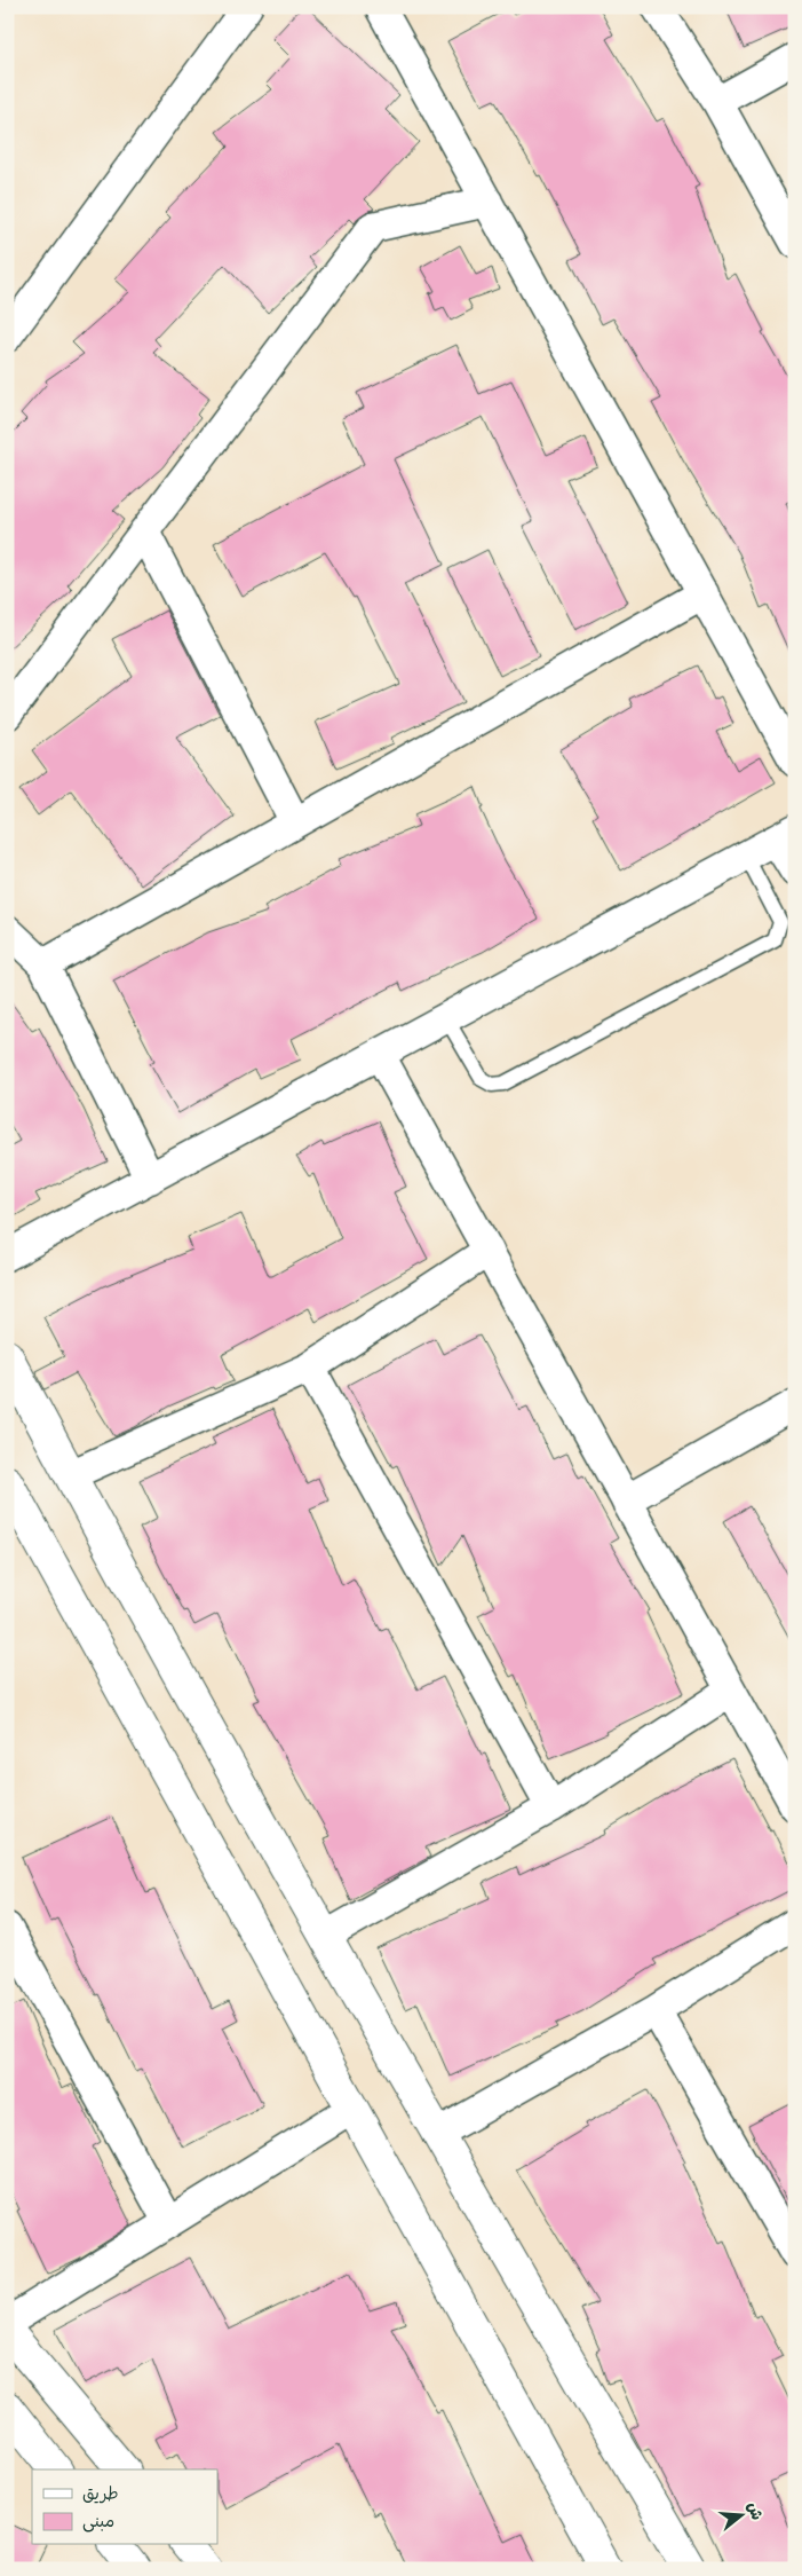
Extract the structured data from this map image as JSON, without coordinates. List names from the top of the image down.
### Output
{
  "legend": ["طريق", "مبنى"],
  "north": "right"
}
